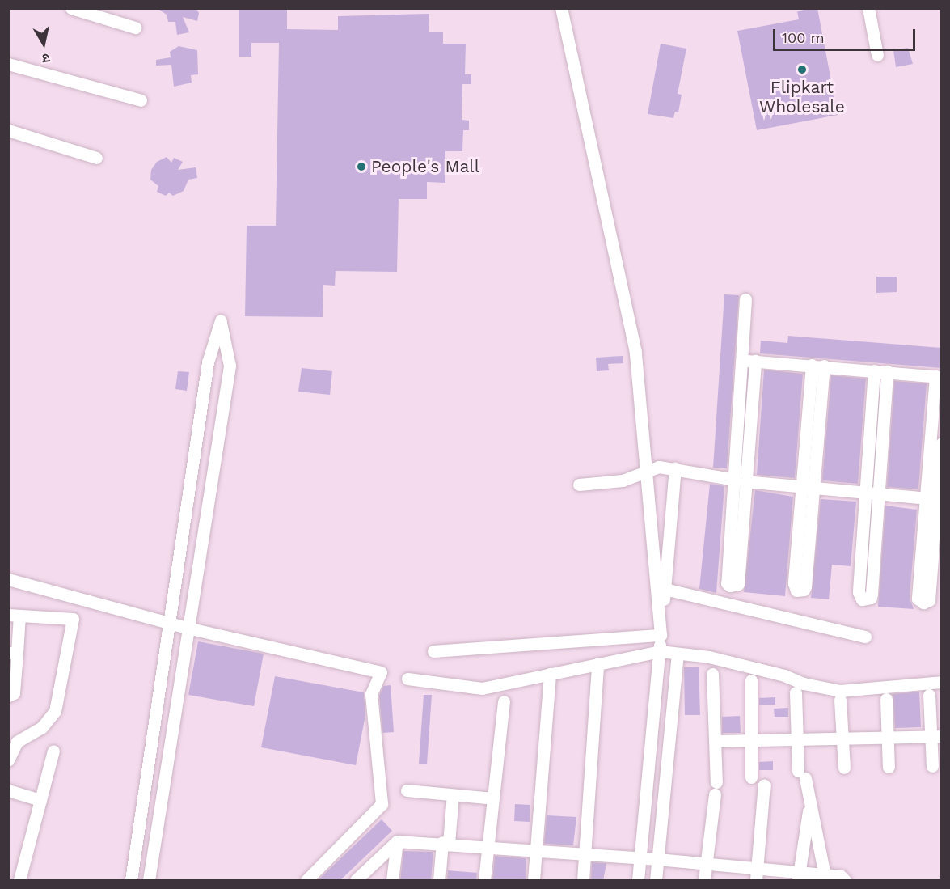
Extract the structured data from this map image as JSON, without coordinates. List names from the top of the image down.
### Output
{
  "places": ["Flipkart Wholesale", "People's Mall"],
  "scale_bar": "100 m",
  "north": "bottom"
}
